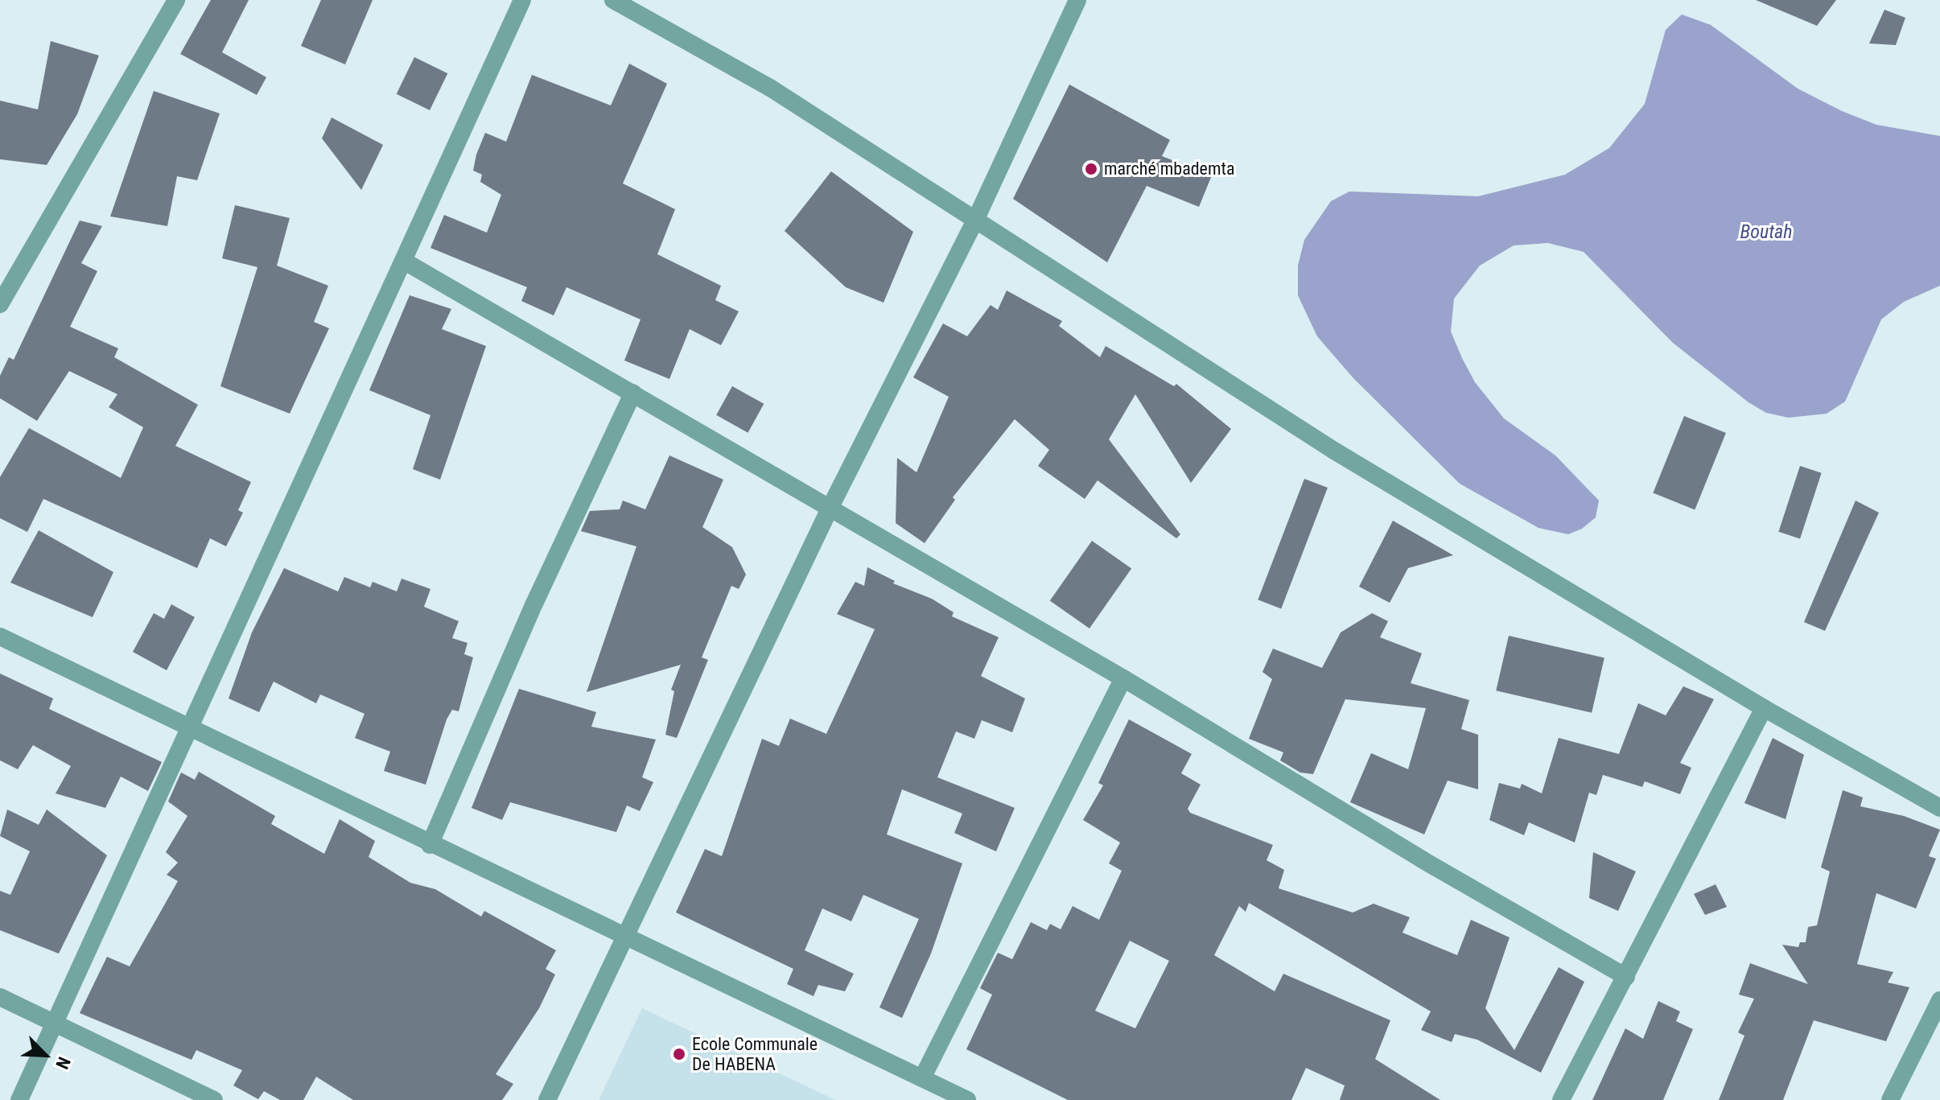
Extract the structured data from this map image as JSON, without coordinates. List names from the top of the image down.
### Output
{
  "water": ["Boutah"],
  "places": ["marché mbademta", "Ecole Communale De HABENA"],
  "north": "bottom right"
}
